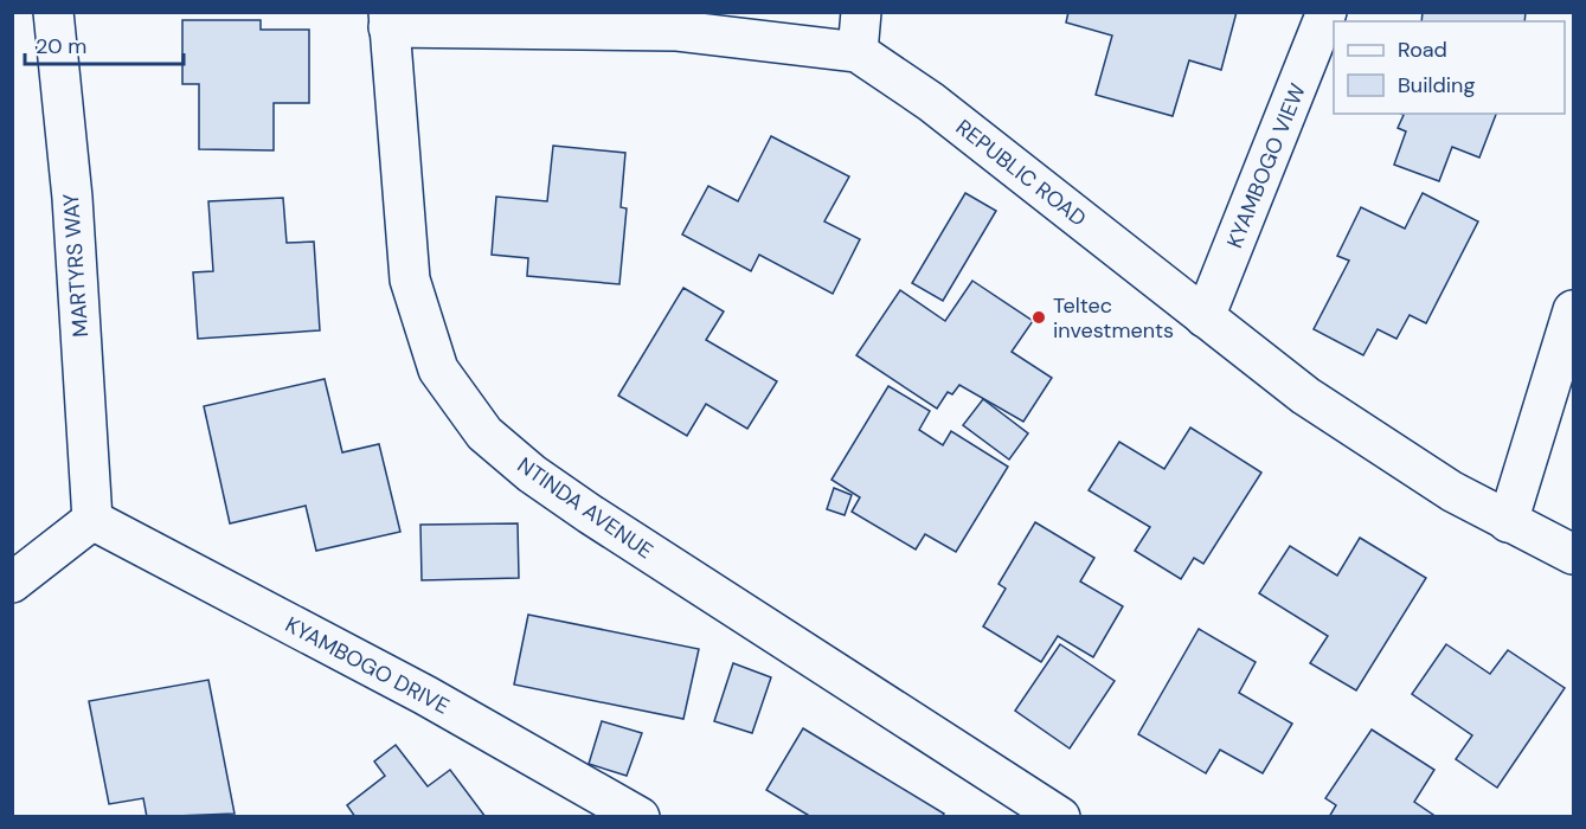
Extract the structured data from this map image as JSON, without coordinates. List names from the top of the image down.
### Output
{
  "streets": {
    "street": [
      "KYAMBOGO VIEW",
      "REPUBLIC ROAD",
      "MARTYRS WAY",
      "NTINDA AVENUE",
      "KYAMBOGO DRIVE"
    ]
  },
  "crossings": [
    ["KYAMBOGO VIEW", "REPUBLIC ROAD"],
    ["REPUBLIC ROAD", "NTINDA AVENUE"],
    ["MARTYRS WAY", "KYAMBOGO DRIVE"]
  ],
  "places": ["Teltec investments"],
  "legend": ["Road", "Building"],
  "scale_bar": "20 m"
}
